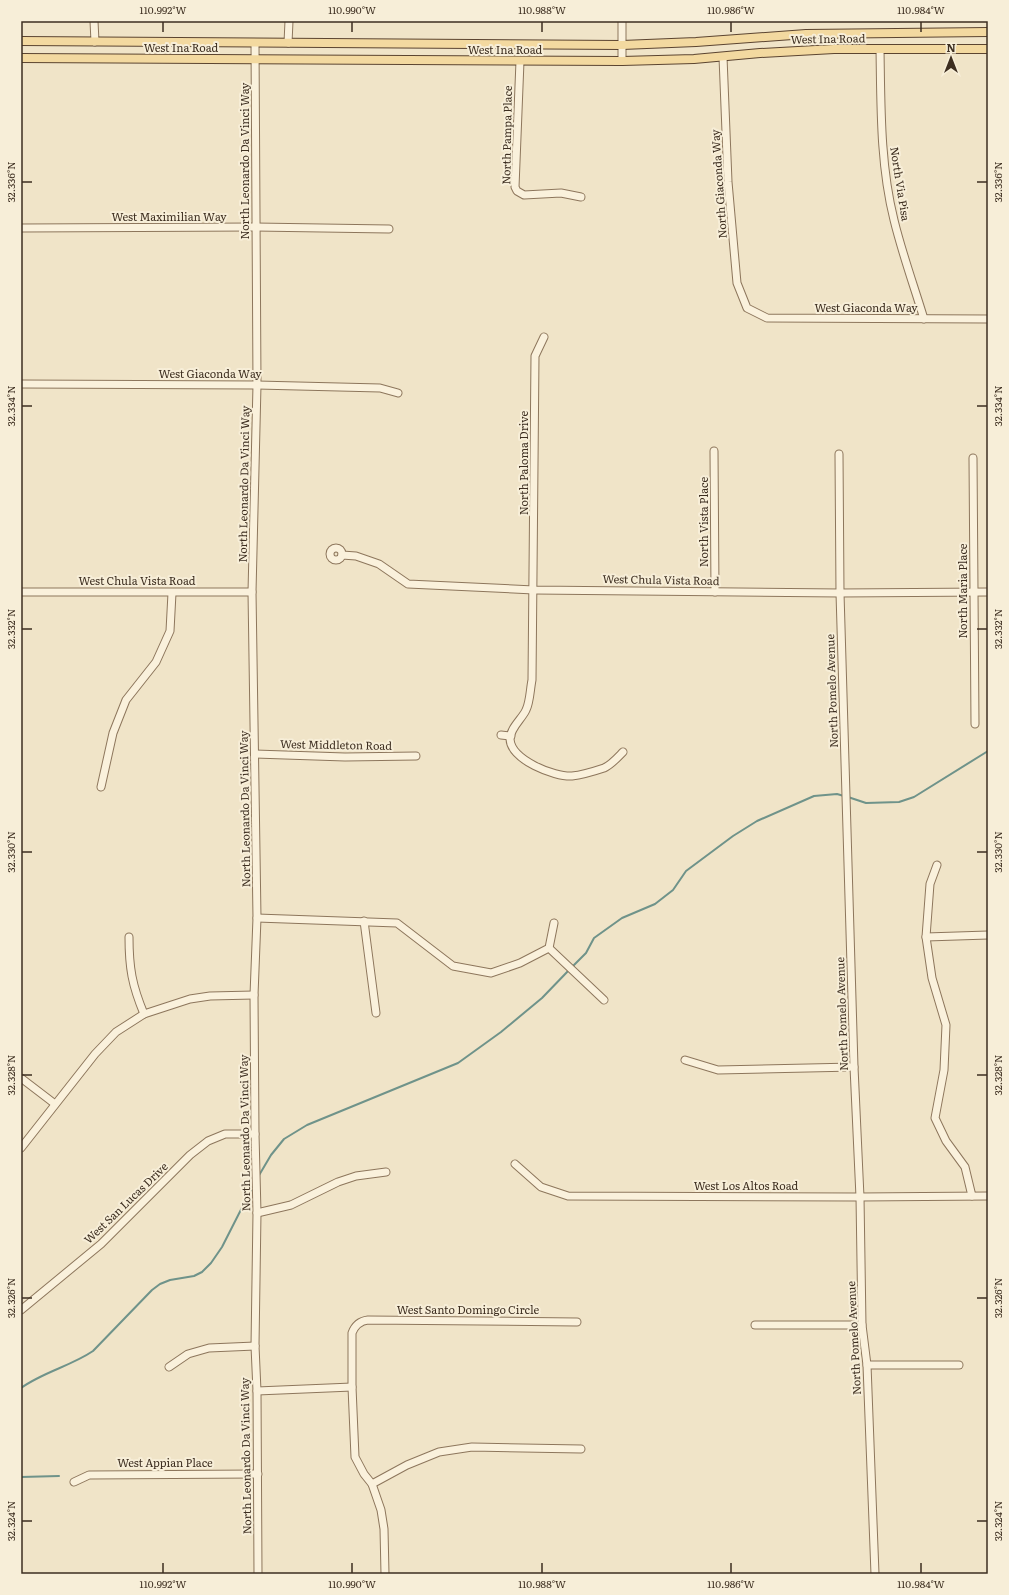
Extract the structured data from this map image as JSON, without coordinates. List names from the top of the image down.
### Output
{
  "streets": {
    "main road": ["West Ina Road"],
    "street": [
      "North Pampa Place",
      "North Leonardo Da Vinci Way",
      "North Giaconda Way",
      "North Via Pisa",
      "West Maximilian Way",
      "West Giaconda Way",
      "North Paloma Drive",
      "North Vista Place",
      "West Chula Vista Road",
      "North Maria Place",
      "North Pomelo Avenue",
      "West Middleton Road",
      "West Los Altos Road",
      "West San Lucas Drive",
      "West Santo Domingo Circle",
      "West Appian Place"
    ]
  },
  "crossings": [
    ["West Ina Road", "North Pampa Place"],
    ["West Ina Road", "North Leonardo Da Vinci Way"],
    ["West Ina Road", "North Giaconda Way"],
    ["West Ina Road", "North Via Pisa"],
    ["North Leonardo Da Vinci Way", "West Maximilian Way"],
    ["North Leonardo Da Vinci Way", "West Giaconda Way"],
    ["North Leonardo Da Vinci Way", "West Chula Vista Road"],
    ["North Leonardo Da Vinci Way", "West Middleton Road"],
    ["North Leonardo Da Vinci Way", "West San Lucas Drive"],
    ["North Leonardo Da Vinci Way", "West Appian Place"],
    ["North Giaconda Way", "West Giaconda Way"],
    ["North Via Pisa", "West Giaconda Way"],
    ["North Paloma Drive", "West Chula Vista Road"],
    ["North Vista Place", "West Chula Vista Road"],
    ["West Chula Vista Road", "North Maria Place"],
    ["West Chula Vista Road", "North Pomelo Avenue"],
    ["North Pomelo Avenue", "West Los Altos Road"]
  ],
  "north": "top",
  "coordinates": [
    "110.992°W",
    "110.990°W",
    "110.988°W",
    "110.986°W",
    "110.984°W",
    "32.336°N",
    "32.334°N",
    "32.332°N",
    "32.330°N",
    "32.328°N",
    "32.326°N",
    "32.324°N"
  ]
}
